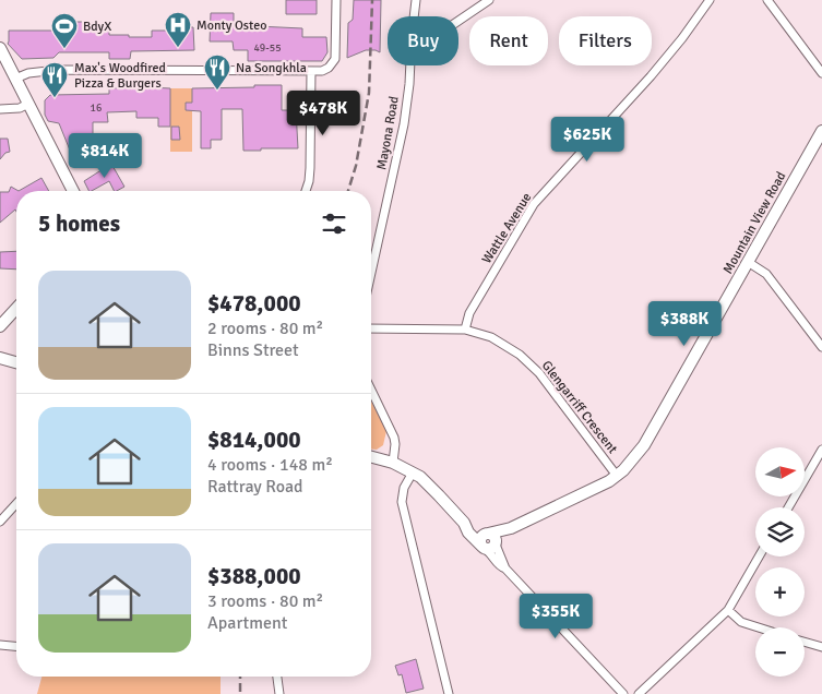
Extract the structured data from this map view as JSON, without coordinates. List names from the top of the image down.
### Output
{
  "streets": {
    "street": [
      "Mayona Road",
      "Mountain View Road",
      "Wattle Avenue",
      "Glengarriff Crescent"
    ]
  },
  "crossings": [
    ["Mountain View Road", "Glengarriff Crescent"],
    ["Wattle Avenue", "Glengarriff Crescent"]
  ],
  "places": {
    "hospital": ["Monty Osteo"],
    "sports": ["BdyX"],
    "restaurant": ["Na Songkhla", "Max's Woodfired Pizza & Burgers"]
  },
  "house_numbers": ["49-55", "16"],
  "north": "right",
  "page": {
    "chip": ["Buy", "Rent", "Filters"],
    "price": [
      "$478K",
      "$625K",
      "$814K",
      "$388K",
      "$355K"
    ],
    "heading": "5 homes",
    "list": [
      {
        "name": "$478,000",
        "note": "2 rooms · 80 m² · Binns Street"
      },
      {
        "name": "$814,000",
        "note": "4 rooms · 148 m² · Rattray Road"
      },
      {
        "name": "$388,000",
        "note": "3 rooms · 80 m² · Apartment"
      }
    ],
    "map_buttons": ["+", "−"]
  }
}
